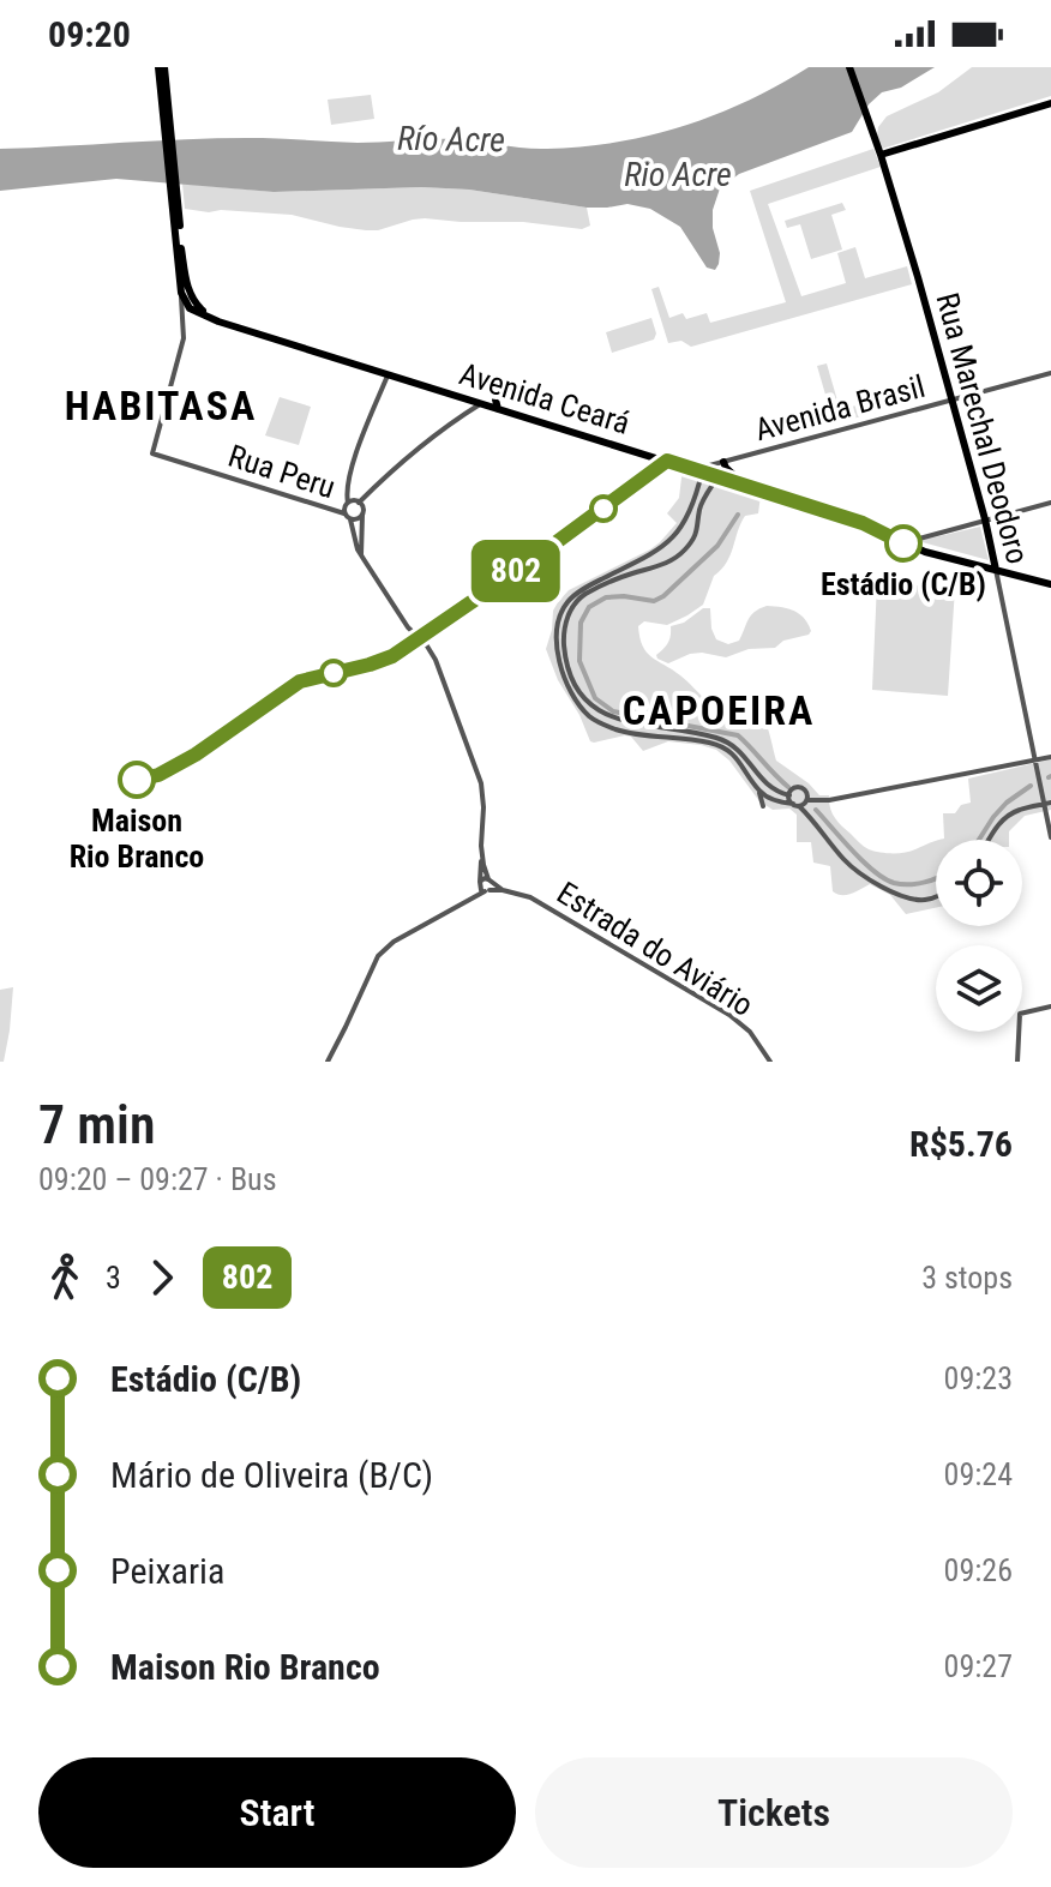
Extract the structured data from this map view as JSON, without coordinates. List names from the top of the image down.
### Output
{
  "streets": {
    "main road": ["Avenida Ceará", "Rua Marechal Deodoro"],
    "street": ["Avenida Brasil", "Rua Peru", "Estrada do Aviário"]
  },
  "crossings": [
    ["Avenida Ceará", "Avenida Brasil"],
    ["Avenida Ceará", "Rua Marechal Deodoro"],
    ["Avenida Brasil", "Rua Marechal Deodoro"]
  ],
  "districts": ["HABITASA", "CAPOEIRA"],
  "water": ["Río Acre", "Rio Acre"],
  "places": ["Estádio (C/B)", "Maison Rio Branco"],
  "lines": ["bus line 802"],
  "page": {
    "status": "09:20",
    "on_map": "802",
    "heading": ["7 min", "09:20 – 09:27 · Bus", "R$5.76"],
    "legs": ["3", "802", "3 stops"],
    "list": [
      {
        "name": "Estádio (C/B)",
        "value": "09:23"
      },
      {
        "name": "Mário de Oliveira (B/C)",
        "value": "09:24"
      },
      {
        "name": "Peixaria",
        "value": "09:26"
      },
      {
        "name": "Maison Rio Branco",
        "value": "09:27"
      }
    ],
    "buttons": ["Start", "Tickets"]
  }
}
